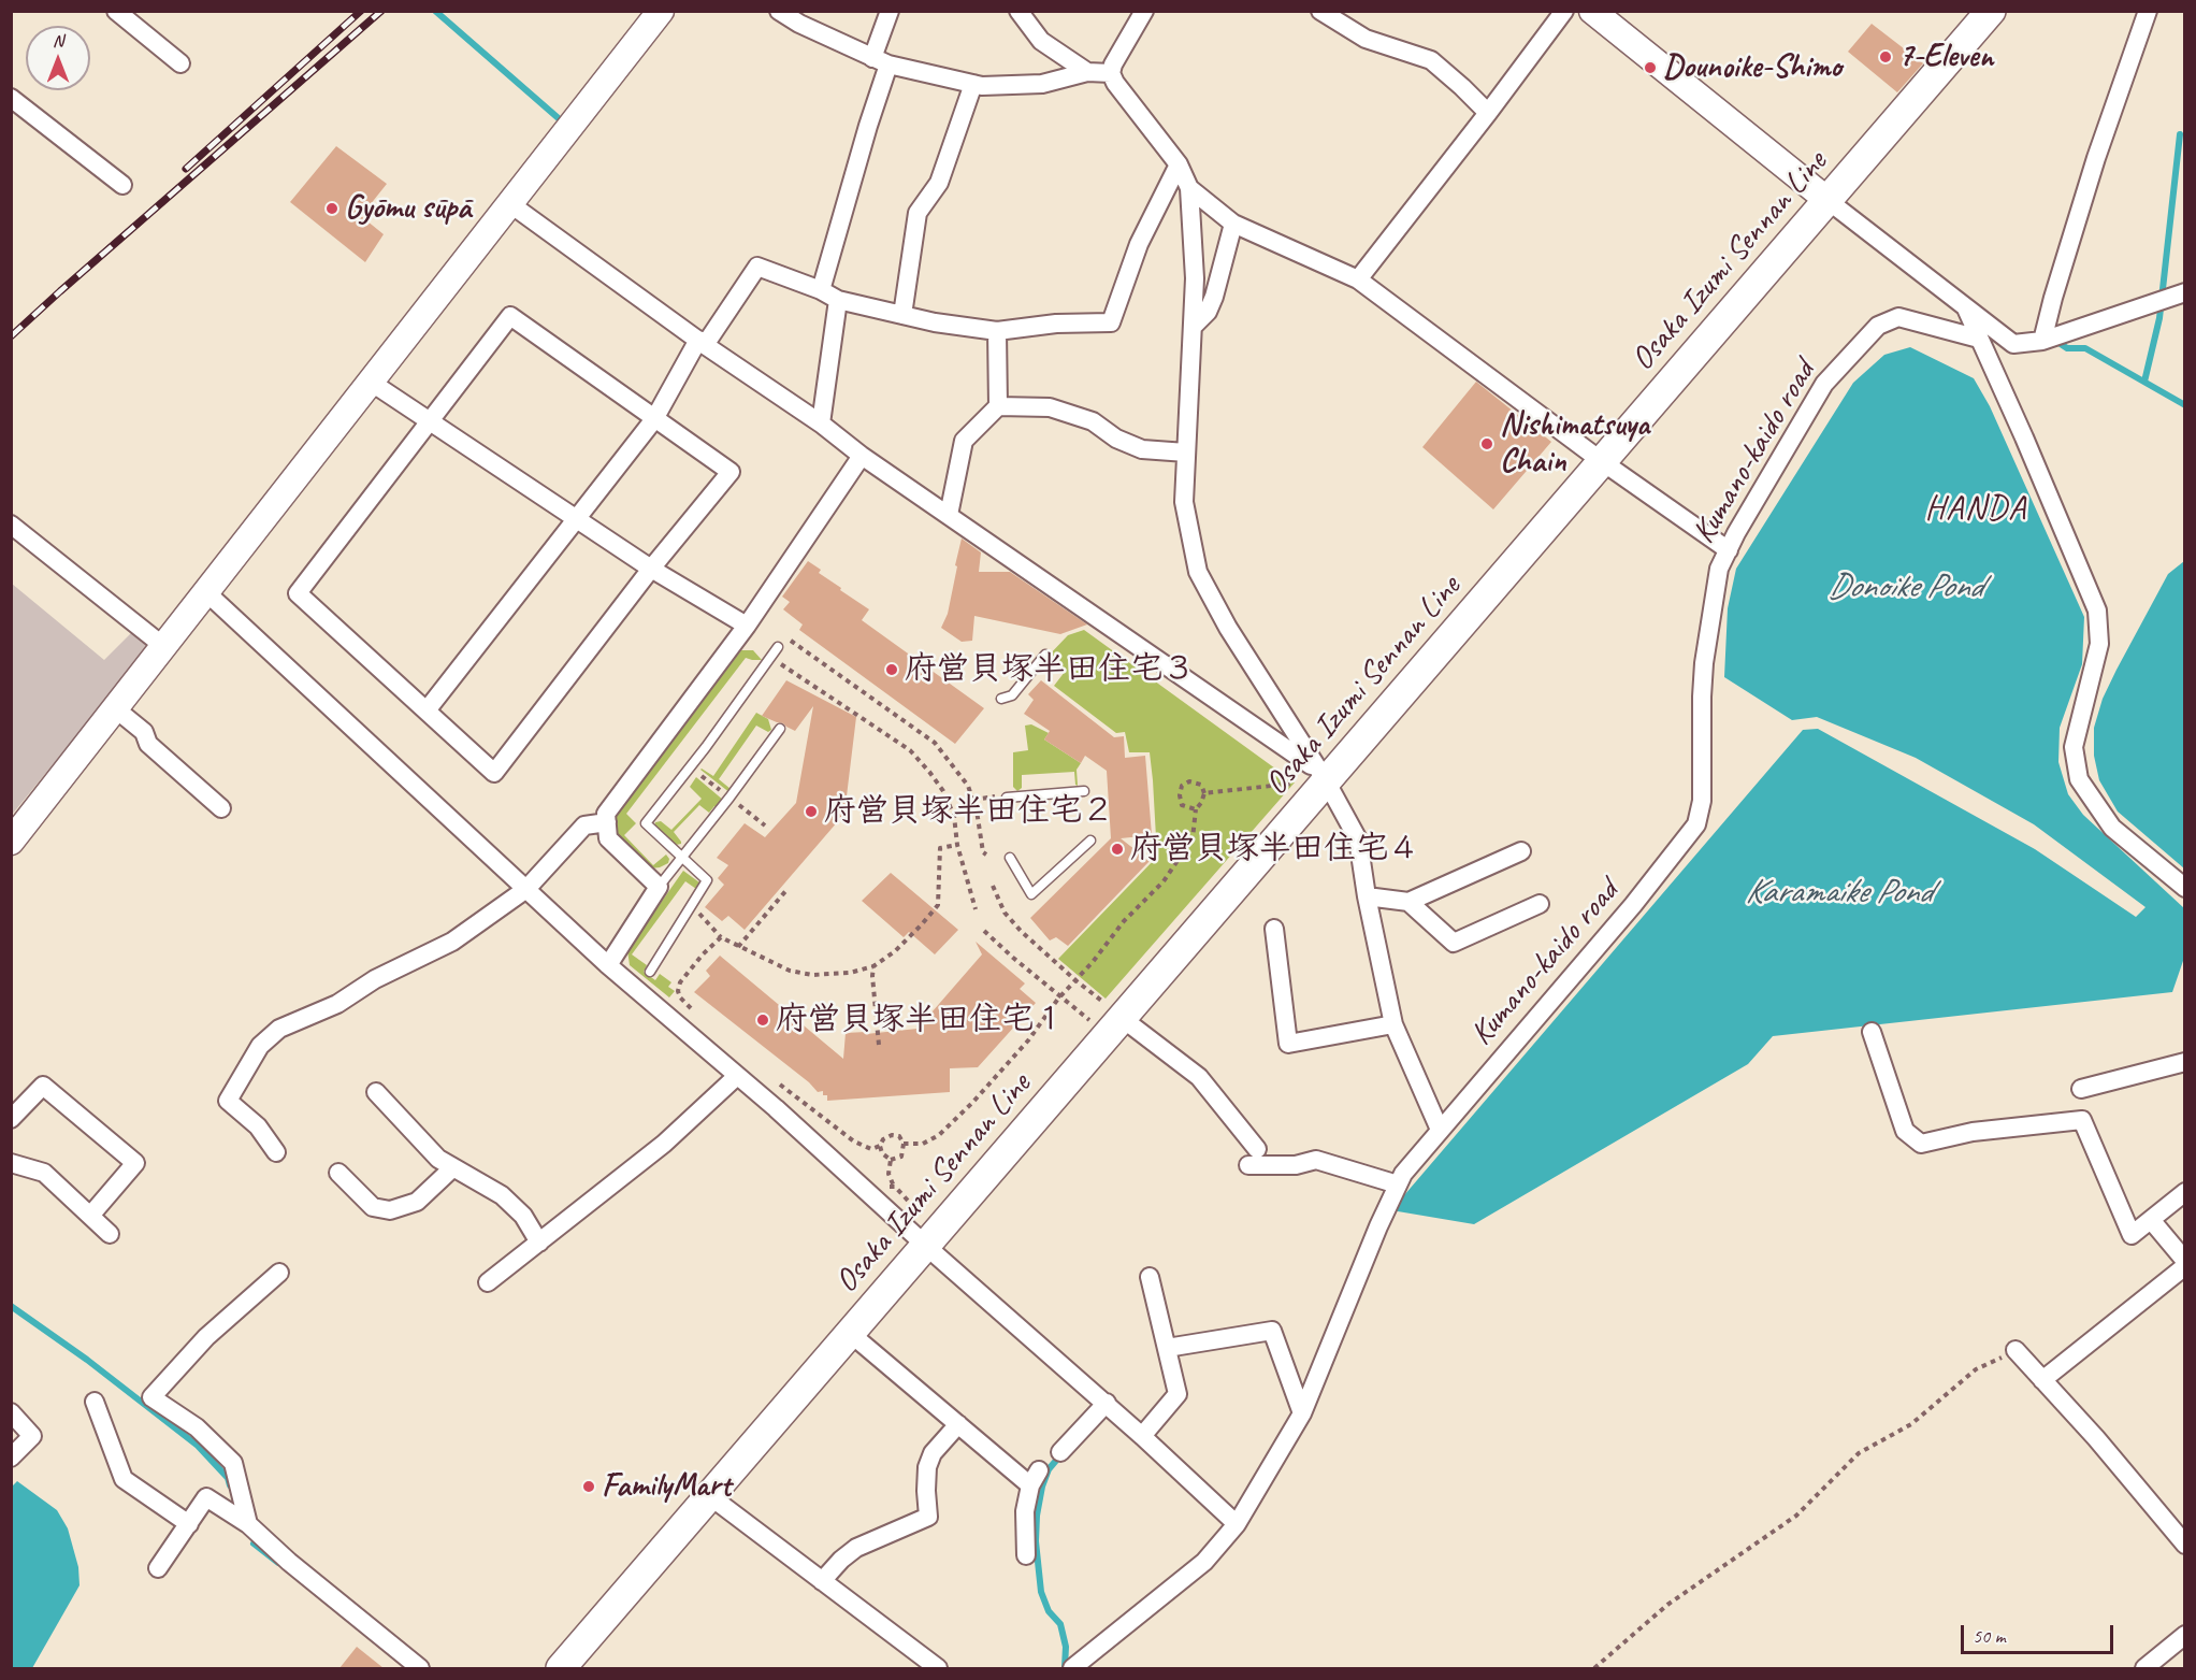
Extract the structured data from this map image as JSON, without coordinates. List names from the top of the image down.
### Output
{
  "streets": {
    "main road": ["Osaka Izumi Sennan Line"],
    "street": ["Kumano-kaido road"]
  },
  "districts": ["HANDA"],
  "water": ["Donoike Pond", "Karamaike Pond"],
  "places": [
    "7-Eleven",
    "Dounoike-Shimo",
    "Gyōmu sūpā",
    "Nishimatsuya Chain",
    "府営貝塚半田住宅３",
    "府営貝塚半田住宅２",
    "府営貝塚半田住宅４",
    "府営貝塚半田住宅１",
    "FamilyMart"
  ],
  "scale_bar": "50 m",
  "north": "top"
}
